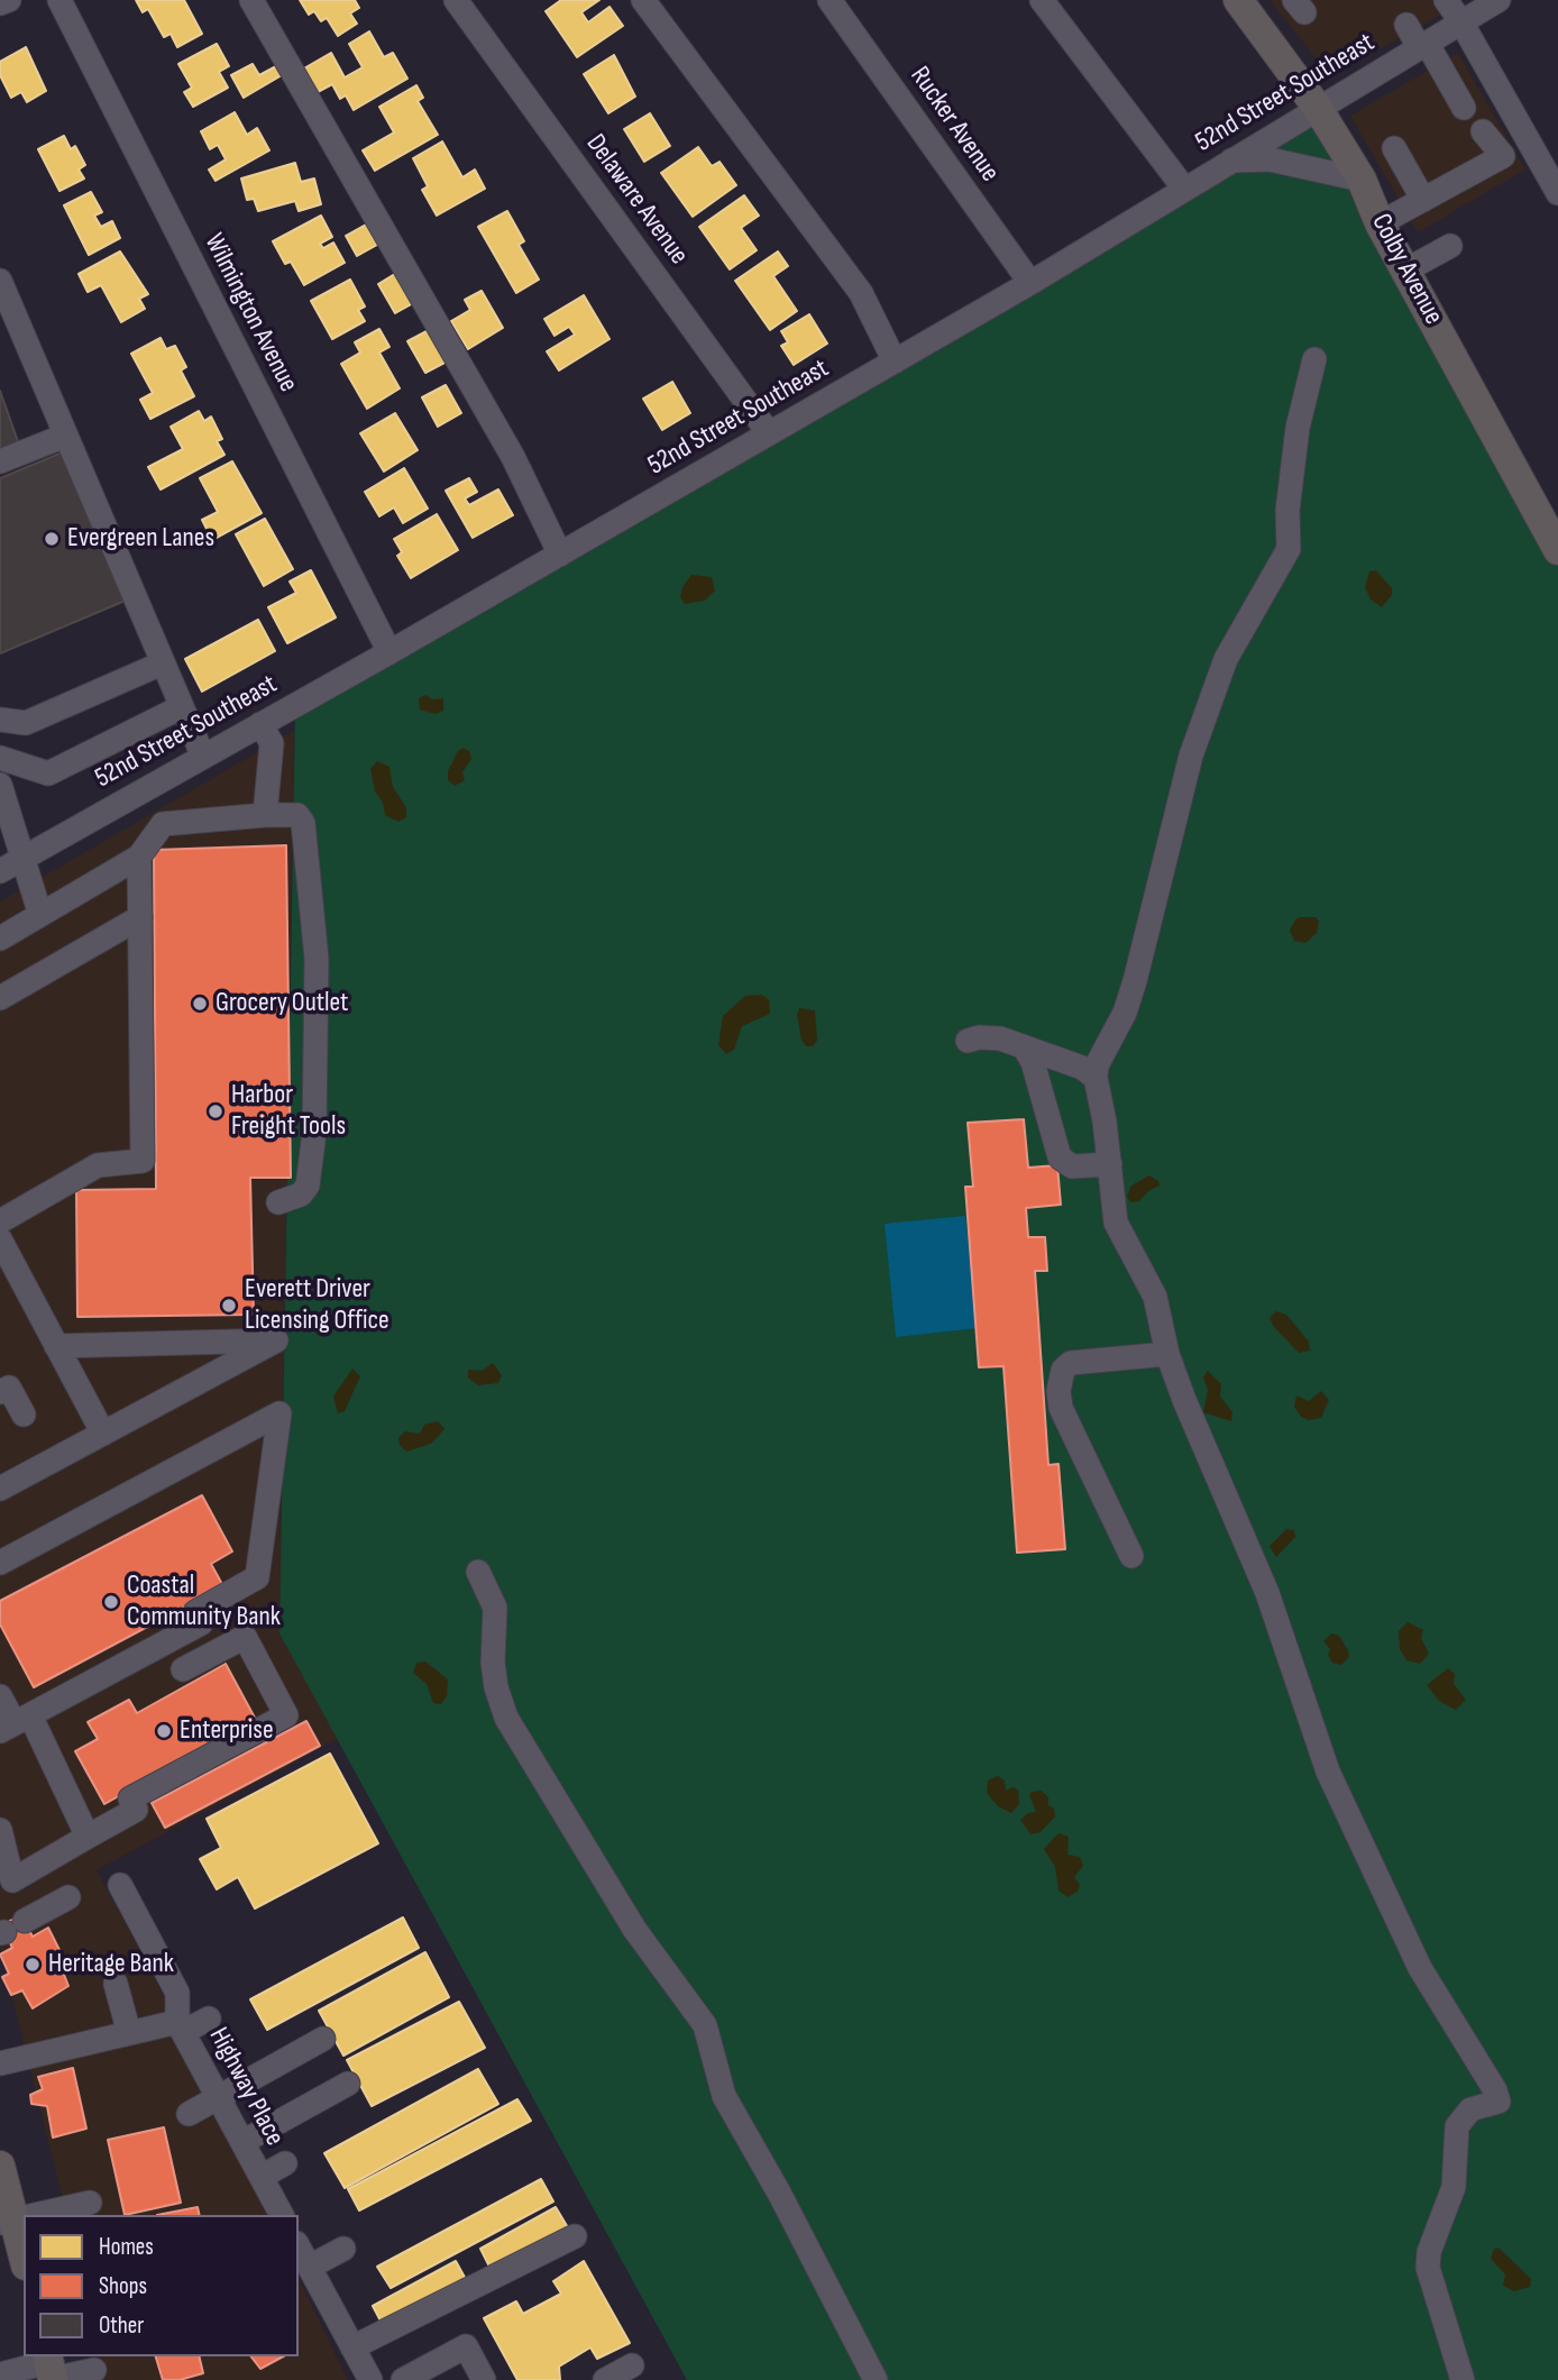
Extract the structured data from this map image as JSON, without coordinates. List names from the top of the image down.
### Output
{
  "streets": {
    "main road": ["Colby Avenue"],
    "street": [
      "52nd Street Southeast",
      "Rucker Avenue",
      "Delaware Avenue",
      "Wilmington Avenue",
      "Highway Place"
    ]
  },
  "crossings": [
    ["52nd Street Southeast", "Rucker Avenue"],
    ["52nd Street Southeast", "Delaware Avenue"],
    ["52nd Street Southeast", "Colby Avenue"],
    ["52nd Street Southeast", "Wilmington Avenue"]
  ],
  "places": [
    "Evergreen Lanes",
    "Grocery Outlet",
    "Harbor Freight Tools",
    "Everett Driver Licensing Office",
    "Coastal Community Bank",
    "Enterprise",
    "Heritage Bank"
  ],
  "legend": ["Homes", "Shops", "Other"]
}
